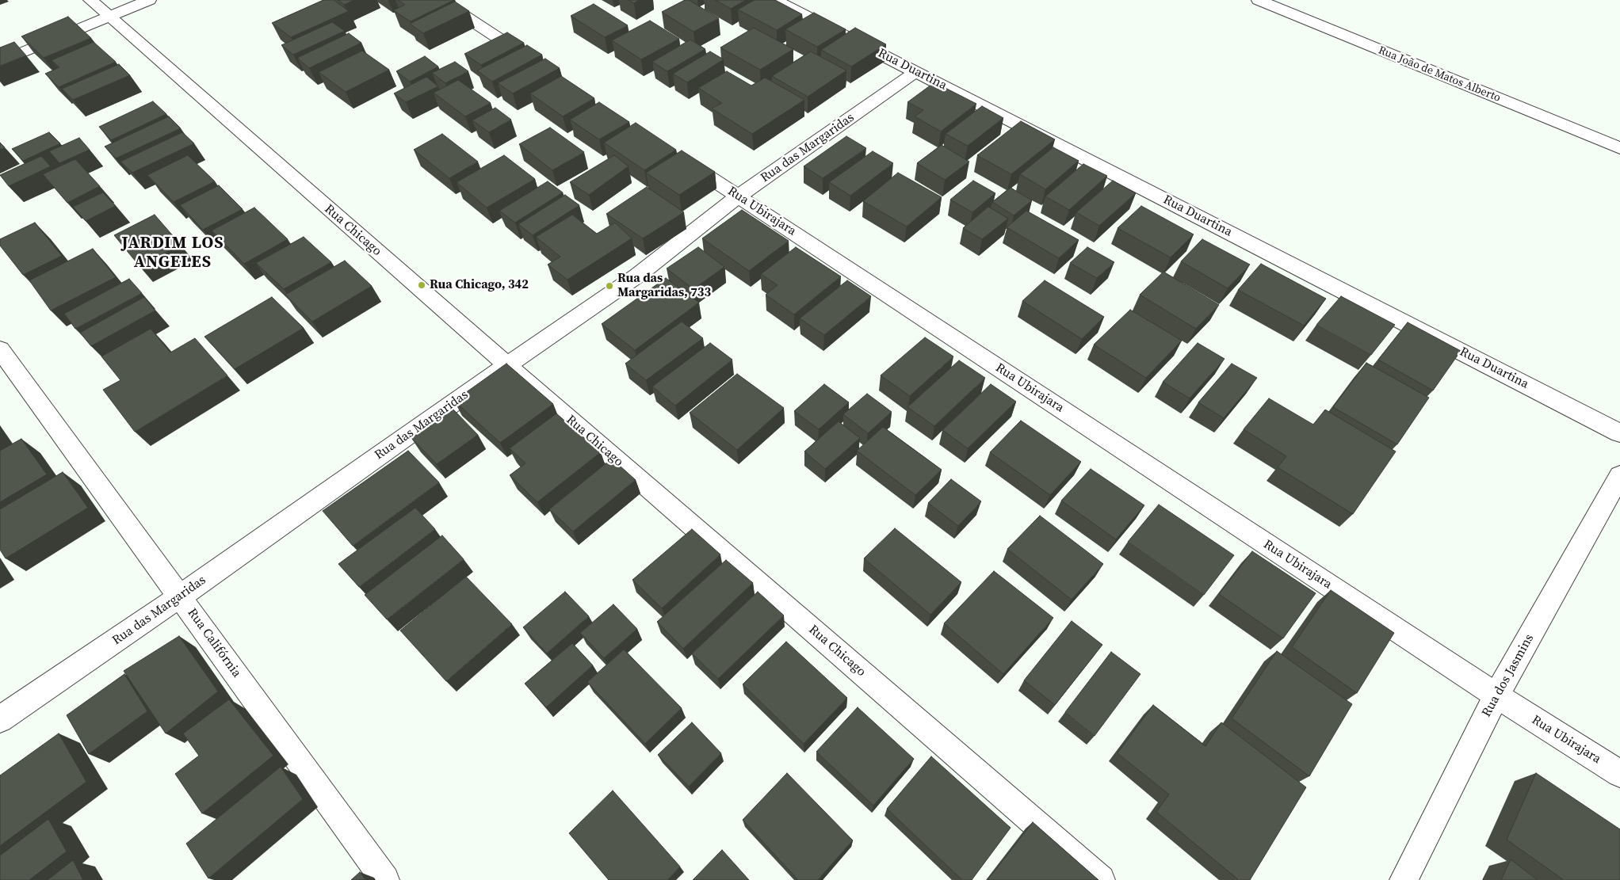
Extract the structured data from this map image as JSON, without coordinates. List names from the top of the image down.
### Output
{
  "streets": {
    "street": [
      "Rua Duartina",
      "Rua João de Matos Alberto",
      "Rua das Margaridas",
      "Rua Ubirajara",
      "Rua Chicago",
      "Rua Califórnia",
      "Rua dos Jasmins"
    ]
  },
  "crossings": [
    ["Rua Duartina", "Rua das Margaridas"],
    ["Rua das Margaridas", "Rua Ubirajara"],
    ["Rua das Margaridas", "Rua Chicago"],
    ["Rua das Margaridas", "Rua Califórnia"],
    ["Rua Ubirajara", "Rua dos Jasmins"]
  ],
  "districts": ["JARDIM LOS ANGELES"],
  "places": ["Rua Chicago, 342", "Rua das Margaridas, 733"]
}
